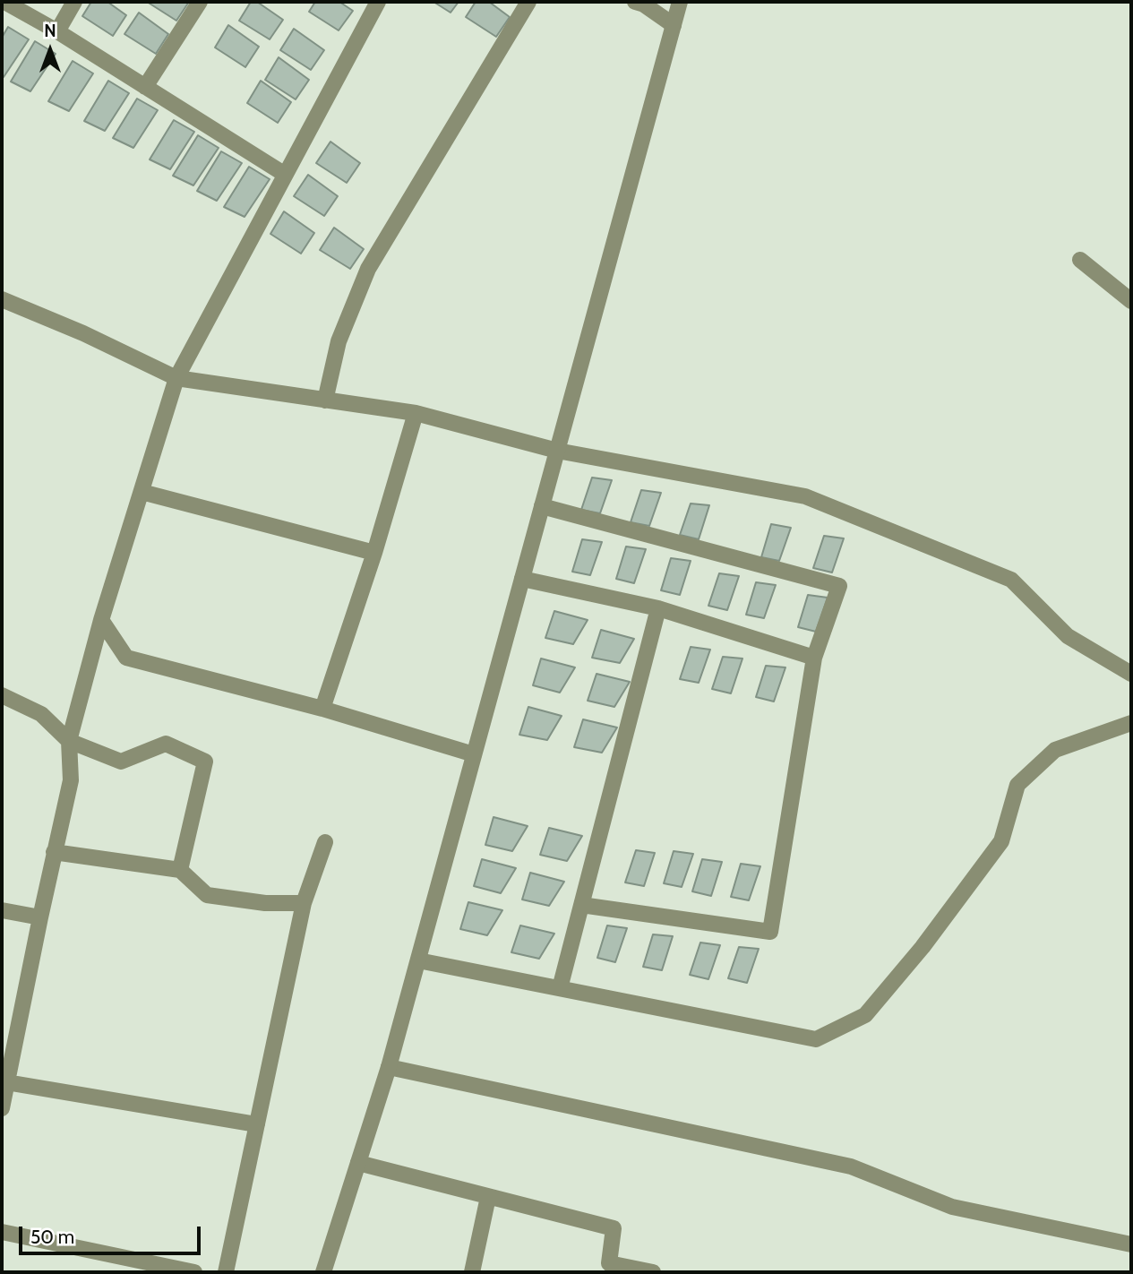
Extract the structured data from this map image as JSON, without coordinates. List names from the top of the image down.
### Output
{
  "scale_bar": "50 m",
  "north": "top"
}
